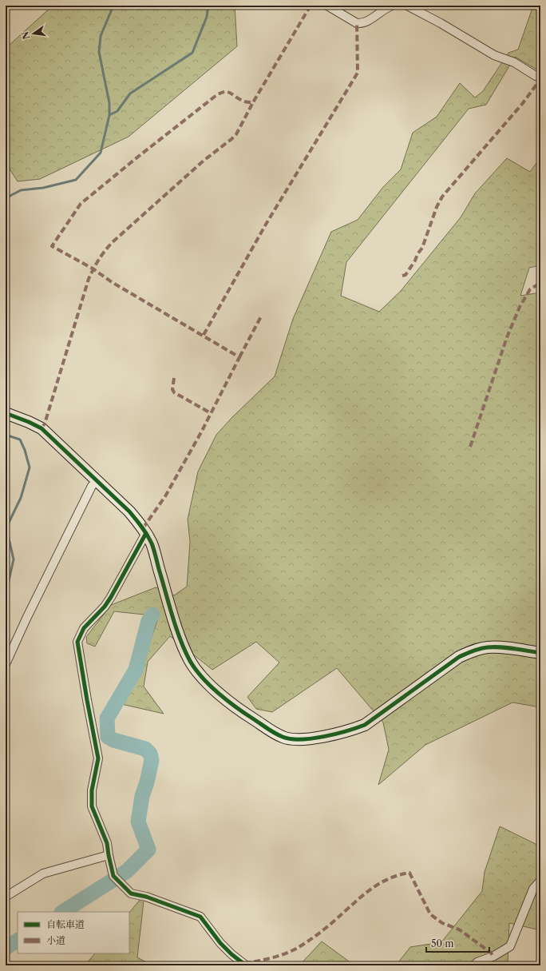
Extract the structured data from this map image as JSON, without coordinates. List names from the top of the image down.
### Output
{
  "legend": ["自転車道", "小道"],
  "scale_bar": "50 m",
  "north": "left"
}
